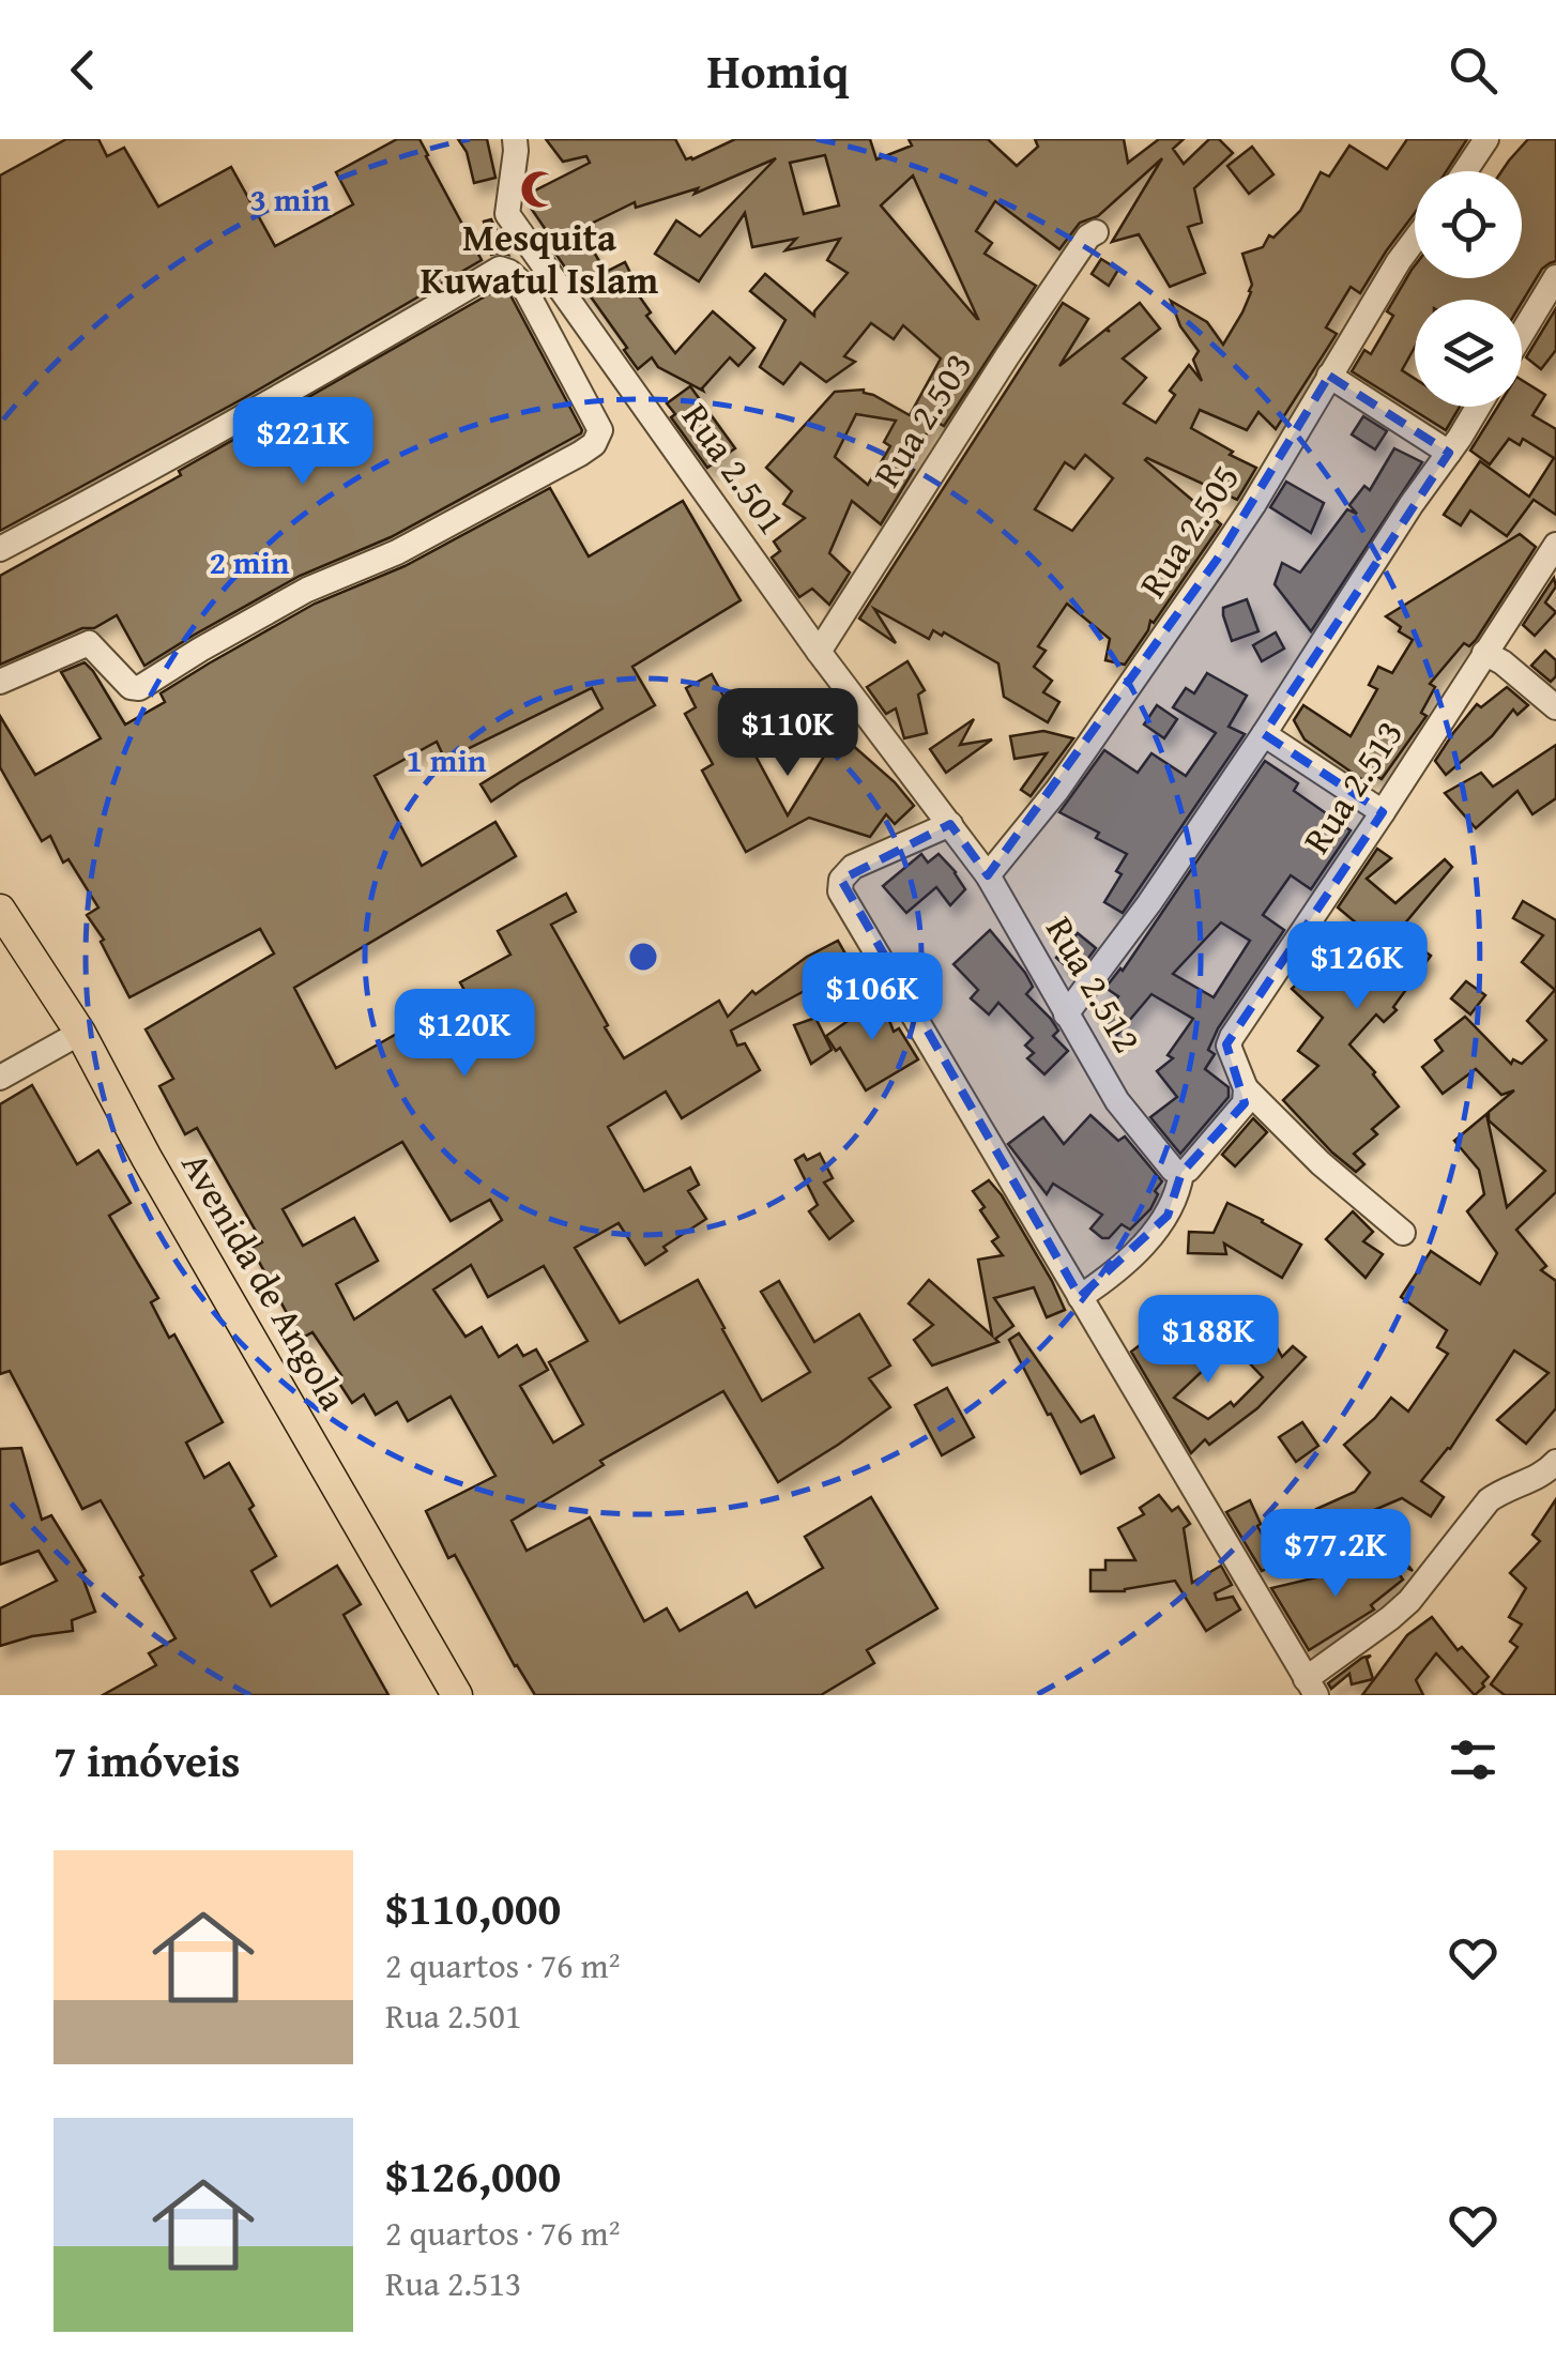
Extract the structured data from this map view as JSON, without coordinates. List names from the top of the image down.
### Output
{
  "streets": {
    "main road": ["Avenida de Angola"],
    "street": [
      "Rua 2.503",
      "Rua 2.501",
      "Rua 2.505",
      "Rua 2.513",
      "Rua 2.512"
    ]
  },
  "crossings": [
    ["Rua 2.503", "Rua 2.501"],
    ["Rua 2.501", "Rua 2.512"],
    ["Rua 2.505", "Rua 2.512"]
  ],
  "places": {
    "mosque": ["Mesquita Kuwatul Islam"]
  },
  "page": {
    "header": "Homiq",
    "price": [
      "$221K",
      "$110K",
      "$126K",
      "$106K",
      "$120K",
      "$188K",
      "$77.2K"
    ],
    "heading": "7 imóveis",
    "list": [
      {
        "name": "$110,000",
        "note": "2 quartos · 76 m² · Rua 2.501"
      },
      {
        "name": "$126,000",
        "note": "2 quartos · 76 m² · Rua 2.513"
      }
    ]
  },
  "rings": ["3 min", "2 min", "1 min"]
}
